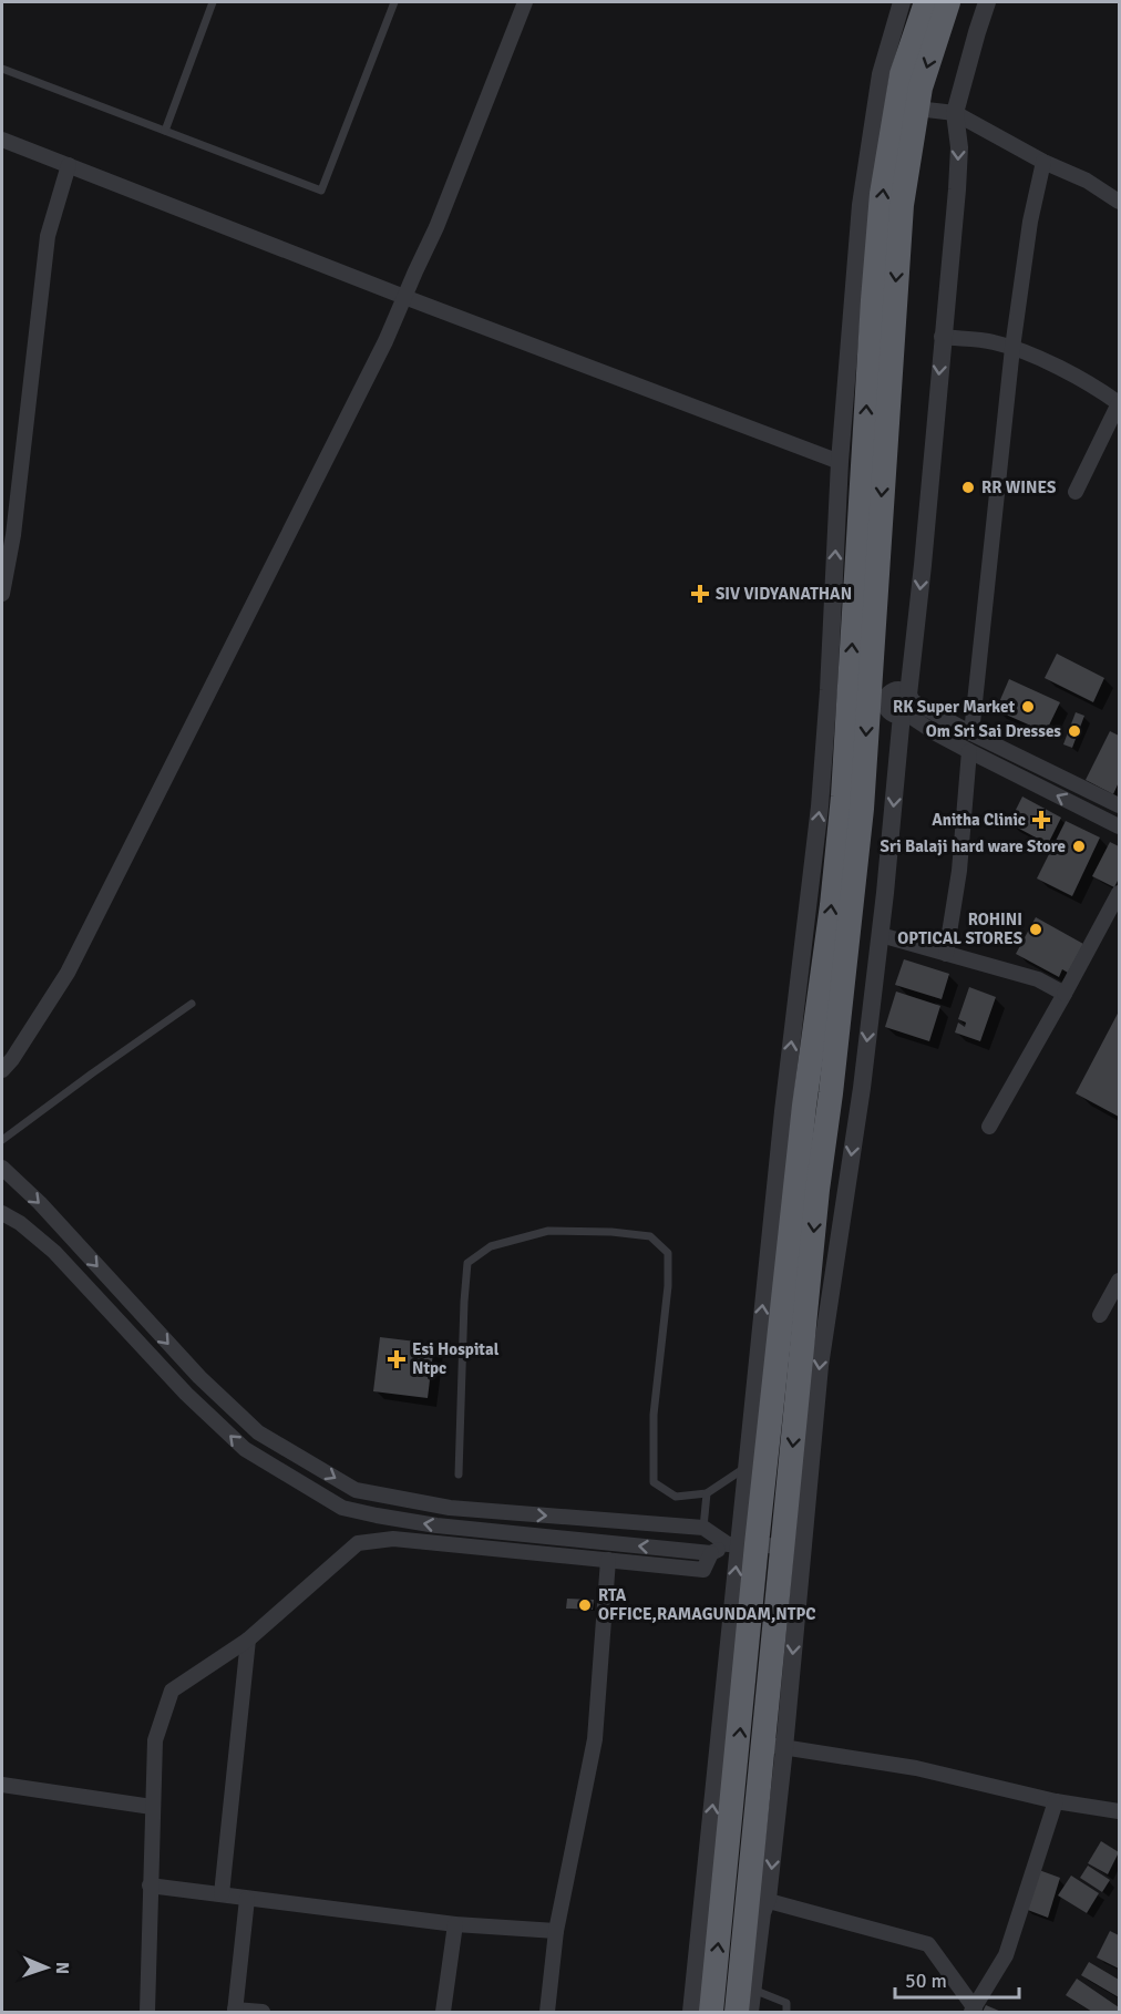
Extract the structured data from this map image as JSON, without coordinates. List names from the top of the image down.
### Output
{
  "places": {
    "other": [
      "RR WINES",
      "RK Super Market",
      "Om Sri Sai Dresses",
      "Sri Balaji hard ware Store",
      "ROHINI OPTICAL STORES",
      "RTA OFFICE,RAMAGUNDAM,NTPC"
    ],
    "health": ["SIV VIDYANATHAN", "Anitha Clinic", "Esi Hospital Ntpc"]
  },
  "scale_bar": "50 m",
  "north": "right"
}
